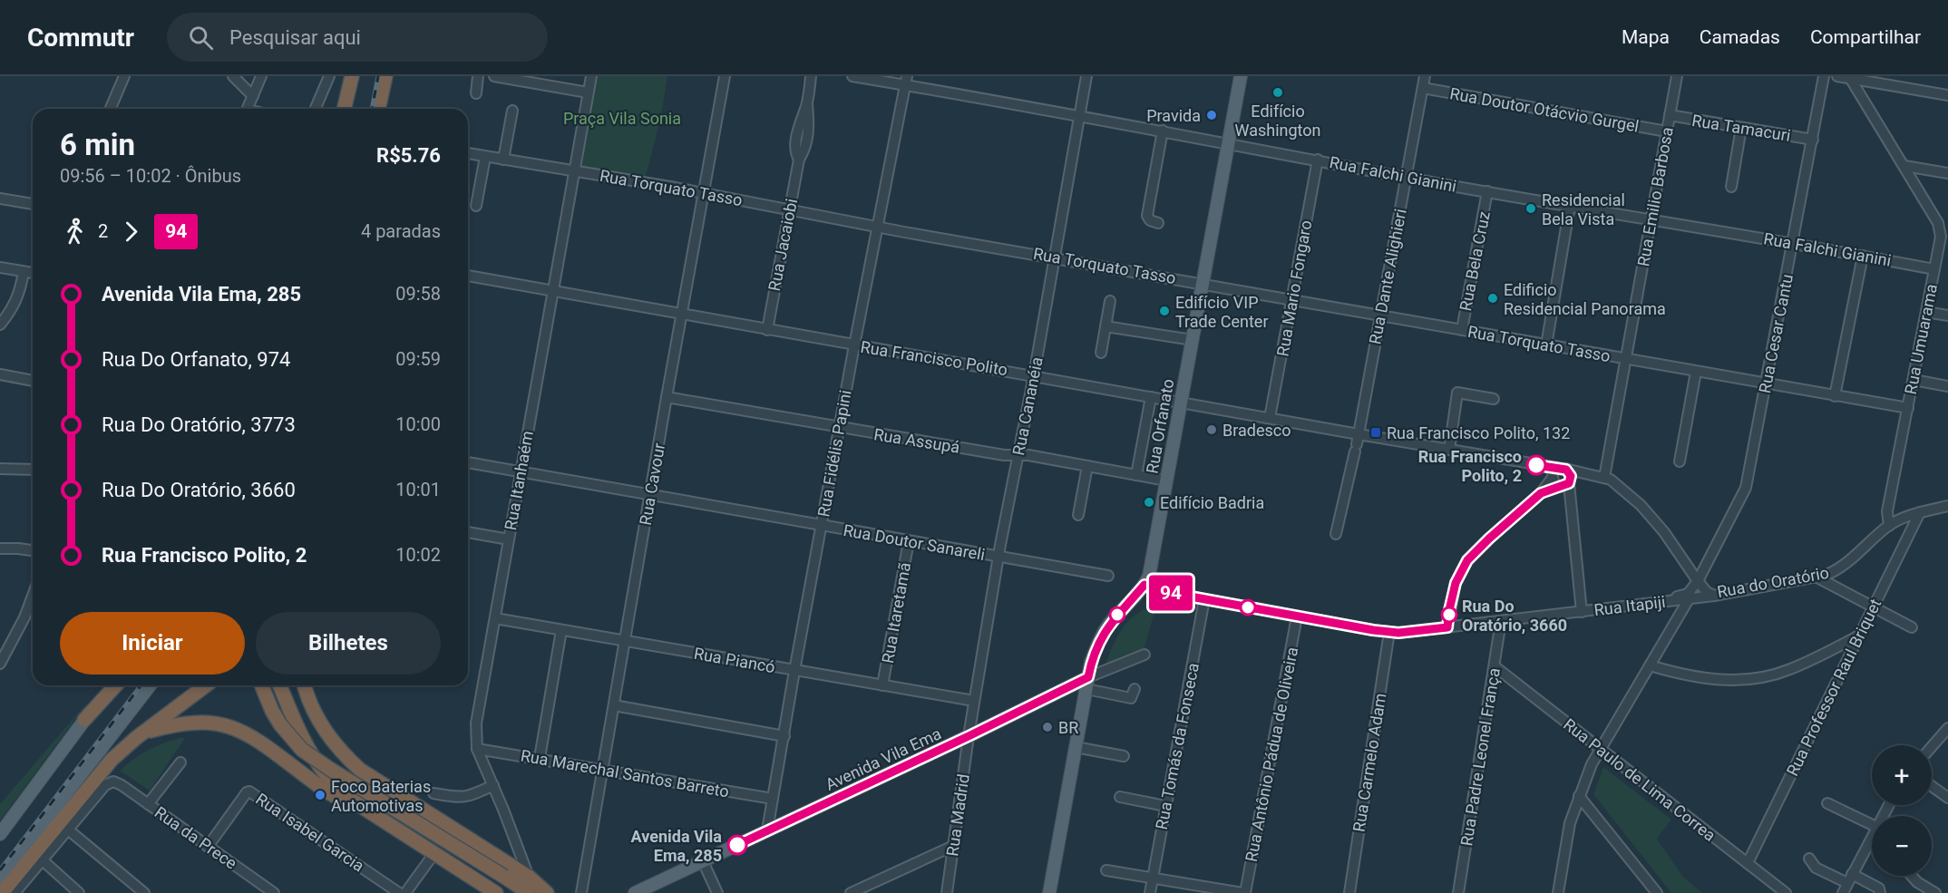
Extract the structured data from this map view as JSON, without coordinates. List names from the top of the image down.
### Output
{
  "streets": {
    "main road": ["Rua Orfanato", "Avenida Vila Ema"],
    "street": [
      "Rua Doutor Otácvio Gurgel",
      "Rua Tamacuri",
      "Rua Falchi Gianini",
      "Rua Torquato Tasso",
      "Rua Emilio Barbosa",
      "Rua Jacaiobi",
      "Rua Bela Cruz",
      "Rua Dante Alighieri",
      "Rua Mario Fongaro",
      "Rua Cesar Cantu",
      "Rua Umuarama",
      "Rua Francisco Polito",
      "Rua Cananéia",
      "Rua Assupá",
      "Rua Fidélis Papini",
      "Rua Itanhaém",
      "Rua Cavour",
      "Rua Doutor Sanareli",
      "Rua do Oratório",
      "Rua Itapiji",
      "Rua Itaretamã",
      "Rua Piancó",
      "Rua Professor Raul Briquet",
      "Rua Tomás da Fonseca",
      "Rua Antônio Pádua de Oliveira",
      "Rua Padre Leonel França",
      "Rua Carmelo Adam",
      "Rua Marechal Santos Barreto",
      "Rua Paulo de Lima Correa",
      "Rua Madrid",
      "Rua Isabel Garcia",
      "Rua da Prece"
    ]
  },
  "crossings": [
    ["Rua Doutor Otácvio Gurgel", "Rua Emilio Barbosa"],
    ["Rua Doutor Otácvio Gurgel", "Rua Dante Alighieri"],
    ["Rua Tamacuri", "Rua Emilio Barbosa"],
    ["Rua Tamacuri", "Rua Cesar Cantu"],
    ["Rua Falchi Gianini", "Rua Emilio Barbosa"],
    ["Rua Falchi Gianini", "Rua Bela Cruz"],
    ["Rua Falchi Gianini", "Rua Dante Alighieri"],
    ["Rua Falchi Gianini", "Rua Mario Fongaro"],
    ["Rua Falchi Gianini", "Rua Cesar Cantu"],
    ["Rua Falchi Gianini", "Rua Umuarama"],
    ["Rua Falchi Gianini", "Rua Cananéia"],
    ["Rua Falchi Gianini", "Rua Orfanato"],
    ["Rua Falchi Gianini", "Rua Fidélis Papini"],
    ["Rua Torquato Tasso", "Rua Emilio Barbosa"],
    ["Rua Torquato Tasso", "Rua Jacaiobi"],
    ["Rua Torquato Tasso", "Rua Bela Cruz"],
    ["Rua Torquato Tasso", "Rua Dante Alighieri"],
    ["Rua Torquato Tasso", "Rua Mario Fongaro"],
    ["Rua Torquato Tasso", "Rua Cesar Cantu"],
    ["Rua Torquato Tasso", "Rua Umuarama"],
    ["Rua Torquato Tasso", "Rua Cananéia"],
    ["Rua Torquato Tasso", "Rua Orfanato"],
    ["Rua Torquato Tasso", "Rua Fidélis Papini"],
    ["Rua Torquato Tasso", "Rua Itanhaém"],
    ["Rua Torquato Tasso", "Rua Cavour"],
    ["Rua Emilio Barbosa", "Rua do Oratório"],
    ["Rua Jacaiobi", "Rua Francisco Polito"],
    ["Rua Dante Alighieri", "Rua Francisco Polito"],
    ["Rua Mario Fongaro", "Rua Francisco Polito"],
    ["Rua Cesar Cantu", "Rua do Oratório"],
    ["Rua Umuarama", "Rua do Oratório"],
    ["Rua Francisco Polito", "Rua Cananéia"],
    ["Rua Francisco Polito", "Rua Orfanato"],
    ["Rua Francisco Polito", "Rua Fidélis Papini"],
    ["Rua Francisco Polito", "Rua Itanhaém"],
    ["Rua Francisco Polito", "Rua Cavour"],
    ["Rua Francisco Polito", "Rua do Oratório"],
    ["Rua Cananéia", "Rua Assupá"],
    ["Rua Cananéia", "Rua Doutor Sanareli"],
    ["Rua Cananéia", "Rua Piancó"],
    ["Rua Cananéia", "Avenida Vila Ema"],
    ["Rua Cananéia", "Rua Madrid"],
    ["Rua Orfanato", "Rua Assupá"],
    ["Rua Orfanato", "Avenida Vila Ema"],
    ["Rua Assupá", "Rua Fidélis Papini"],
    ["Rua Assupá", "Rua Cavour"],
    ["Rua Fidélis Papini", "Rua Doutor Sanareli"],
    ["Rua Fidélis Papini", "Rua Piancó"],
    ["Rua Fidélis Papini", "Avenida Vila Ema"],
    ["Rua Fidélis Papini", "Rua Marechal Santos Barreto"],
    ["Rua Itanhaém", "Rua Doutor Sanareli"],
    ["Rua Itanhaém", "Rua Piancó"],
    ["Rua Itanhaém", "Rua Marechal Santos Barreto"],
    ["Rua Cavour", "Rua Doutor Sanareli"],
    ["Rua Cavour", "Rua Piancó"],
    ["Rua Cavour", "Rua Marechal Santos Barreto"],
    ["Rua Doutor Sanareli", "Rua Itaretamã"],
    ["Rua do Oratório", "Rua Itapiji"],
    ["Rua do Oratório", "Rua Professor Raul Briquet"],
    ["Rua Itapiji", "Rua Padre Leonel França"],
    ["Rua Itaretamã", "Rua Piancó"],
    ["Rua Professor Raul Briquet", "Rua Paulo de Lima Correa"],
    ["Rua Padre Leonel França", "Rua Paulo de Lima Correa"],
    ["Avenida Vila Ema", "Rua Madrid"],
    ["Rua Isabel Garcia", "Rua da Prece"]
  ],
  "parks": ["Praça Vila Sonia"],
  "places": {
    "other": [
      "Edifício Washington",
      "Pravida",
      "Residencial Bela Vista",
      "Edificio Residencial Panorama",
      "Edifício VIP Trade Center",
      "Bradesco",
      "Rua Francisco Polito, 2",
      "Edifício Badria",
      "Rua Do Oratório, 3660",
      "BR",
      "Foco Baterias Automotivas",
      "Avenida Vila Ema, 285"
    ],
    "transit": ["Rua Francisco Polito, 132"]
  },
  "lines": ["bus line 94"],
  "page": {
    "header": "Commutr",
    "search": "Pesquisar aqui",
    "nav": ["Mapa", "Camadas", "Compartilhar"],
    "on_map": "94",
    "heading": ["6 min", "09:56 – 10:02 · Ônibus", "R$5.76"],
    "legs": ["2", "94", "4 paradas"],
    "list": [
      {
        "name": "Avenida Vila Ema, 285",
        "value": "09:58"
      },
      {
        "name": "Rua Do Orfanato, 974",
        "value": "09:59"
      },
      {
        "name": "Rua Do Oratório, 3773",
        "value": "10:00"
      },
      {
        "name": "Rua Do Oratório, 3660",
        "value": "10:01"
      },
      {
        "name": "Rua Francisco Polito, 2",
        "value": "10:02"
      }
    ],
    "buttons": ["Iniciar", "Bilhetes"],
    "map_buttons": ["+", "−"]
  }
}
